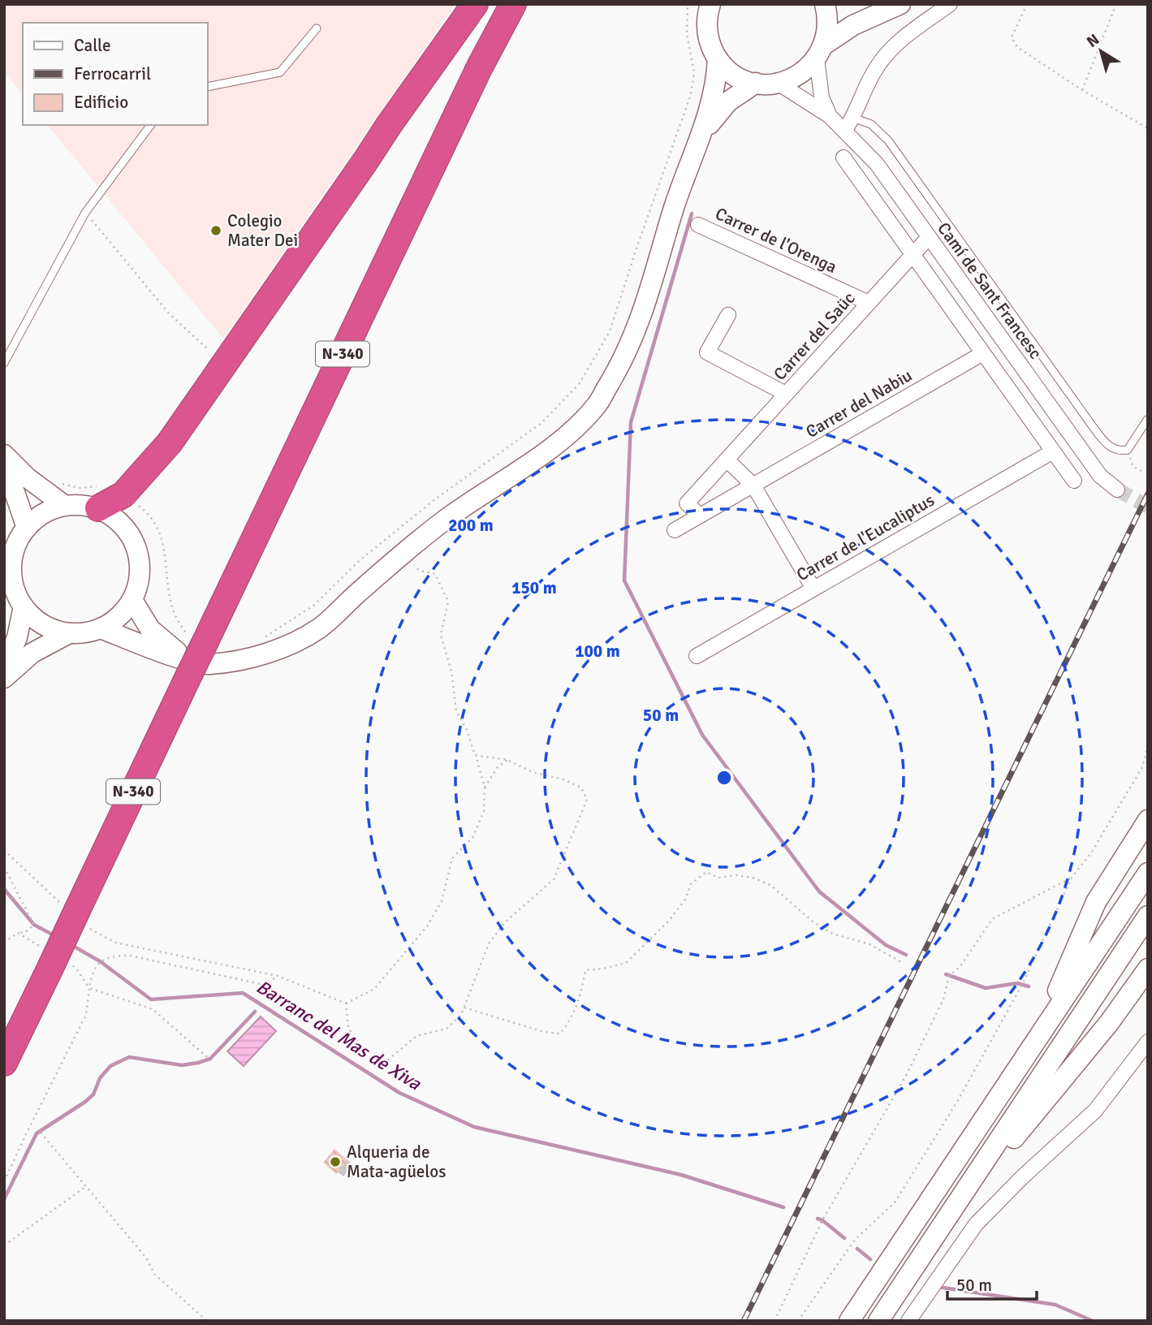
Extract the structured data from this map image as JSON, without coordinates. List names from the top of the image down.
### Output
{
  "streets": {
    "highway": ["N-340"],
    "street": [
      "Carrer de l'Orenga",
      "Camí de Sant Francesc",
      "Carrer del Saüc",
      "Carrer del Nabiu",
      "Carrer de l'Eucaliptus"
    ]
  },
  "crossings": [
    ["Carrer de l'Orenga", "Carrer del Saüc"],
    ["Camí de Sant Francesc", "Carrer del Saüc"],
    ["Carrer del Saüc", "Carrer del Nabiu"]
  ],
  "water": ["Barranc del Mas de Xiva"],
  "places": ["Colegio Mater Dei", "Alqueria de Mata-agüelos"],
  "legend": ["Calle", "Ferrocarril", "Edificio"],
  "scale_bar": "50 m",
  "north": "top left",
  "rings": [
    "200 m",
    "150 m",
    "100 m",
    "50 m"
  ]
}
